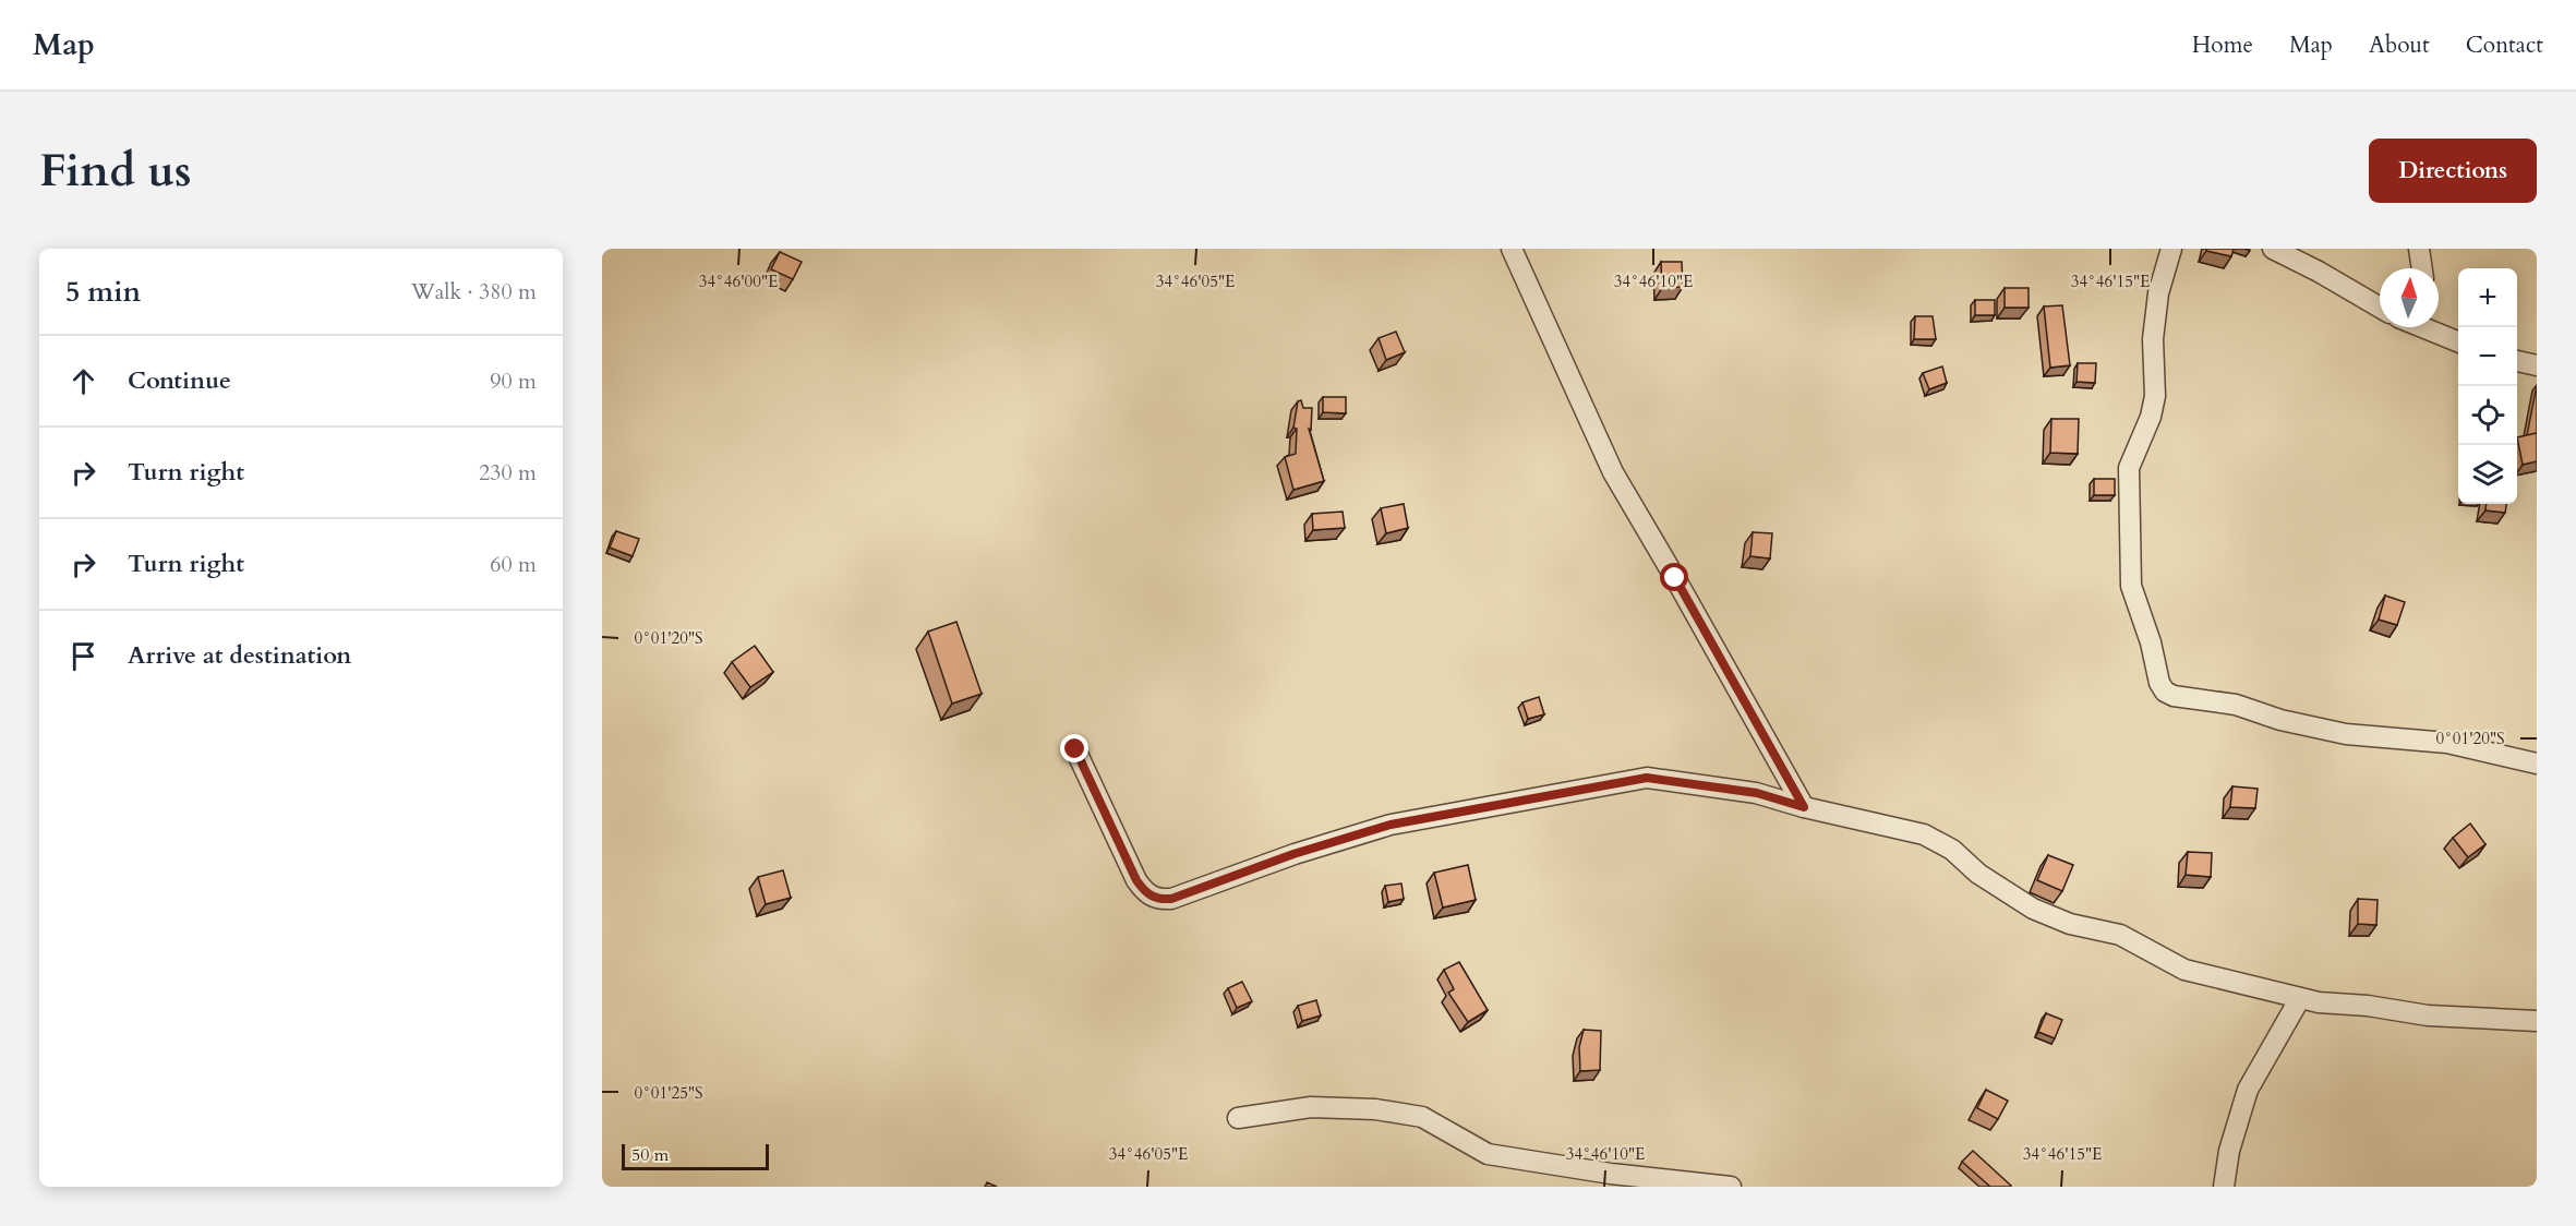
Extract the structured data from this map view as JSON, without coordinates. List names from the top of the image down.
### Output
{
  "scale_bar": "50 m",
  "north": "top",
  "page": {
    "header": "Map",
    "nav": [
      "Home",
      "Map",
      "About",
      "Contact"
    ],
    "buttons": "Directions",
    "title": "Find us",
    "heading": ["5 min", "Walk · 380 m"],
    "map_buttons": ["+", "−"],
    "list": [
      ["Continue", "90 m"],
      ["Turn right", "230 m"],
      ["Turn right", "60 m"],
      "Arrive at destination"
    ],
    "scale": "50 m"
  },
  "coordinates": [
    "34°46'00\"E",
    "34°46'05\"E",
    "34°46'10\"E",
    "34°46'15\"E",
    "0°01'20\"S",
    "0°01'25\"S"
  ]
}
